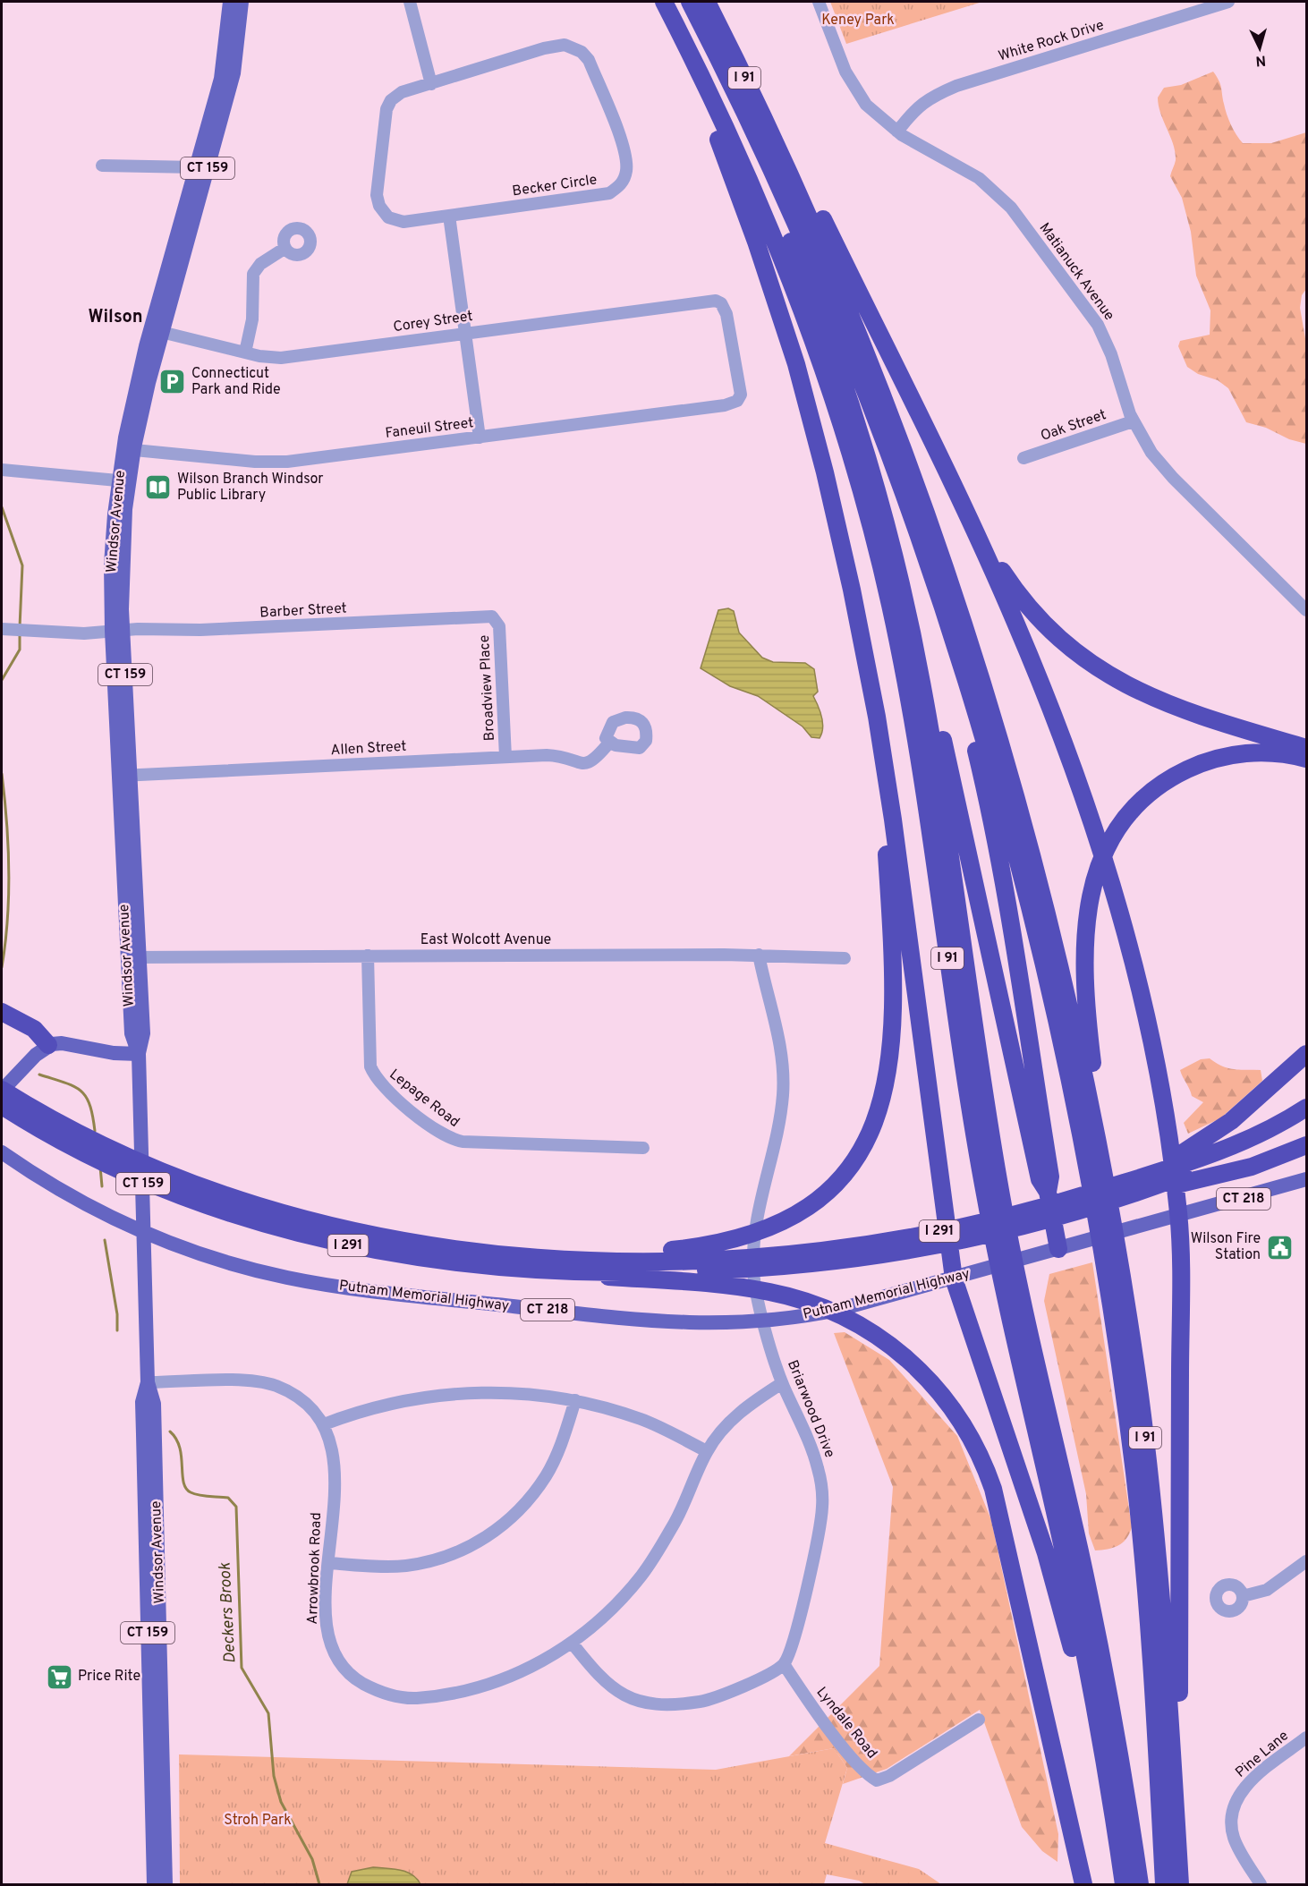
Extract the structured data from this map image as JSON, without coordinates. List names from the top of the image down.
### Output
{
  "streets": {
    "highway": ["I 91", "I 291"],
    "main road": [
      "CT 159",
      "Windsor Avenue",
      "CT 218",
      "Putnam Memorial Highway"
    ],
    "street": [
      "White Rock Drive",
      "Becker Circle",
      "Matianuck Avenue",
      "Corey Street",
      "Oak Street",
      "Faneuil Street",
      "Barber Street",
      "Broadview Place",
      "Allen Street",
      "East Wolcott Avenue",
      "Lepage Road",
      "Briarwood Drive",
      "Arrowbrook Road",
      "Lyndale Road",
      "Pine Lane"
    ]
  },
  "crossings": [
    ["White Rock Drive", "Matianuck Avenue"],
    ["Matianuck Avenue", "Oak Street"],
    ["Corey Street", "Faneuil Street"],
    ["Corey Street", "Windsor Avenue"],
    ["Faneuil Street", "Windsor Avenue"],
    ["Windsor Avenue", "Barber Street"],
    ["Windsor Avenue", "Allen Street"],
    ["Windsor Avenue", "East Wolcott Avenue"],
    ["Windsor Avenue", "Putnam Memorial Highway"],
    ["Windsor Avenue", "Arrowbrook Road"],
    ["Barber Street", "Broadview Place"],
    ["Broadview Place", "Allen Street"],
    ["East Wolcott Avenue", "Lepage Road"],
    ["East Wolcott Avenue", "Briarwood Drive"],
    ["Putnam Memorial Highway", "Briarwood Drive"],
    ["Briarwood Drive", "Arrowbrook Road"],
    ["Briarwood Drive", "Lyndale Road"]
  ],
  "districts": ["Wilson"],
  "water": ["Deckers Brook"],
  "parks": ["Keney Park", "Stroh Park"],
  "places": {
    "parking": ["Connecticut Park and Ride"],
    "library": ["Wilson Branch Windsor Public Library"],
    "public building": ["Wilson Fire Station"],
    "supermarket": ["Price Rite"]
  },
  "north": "bottom"
}
